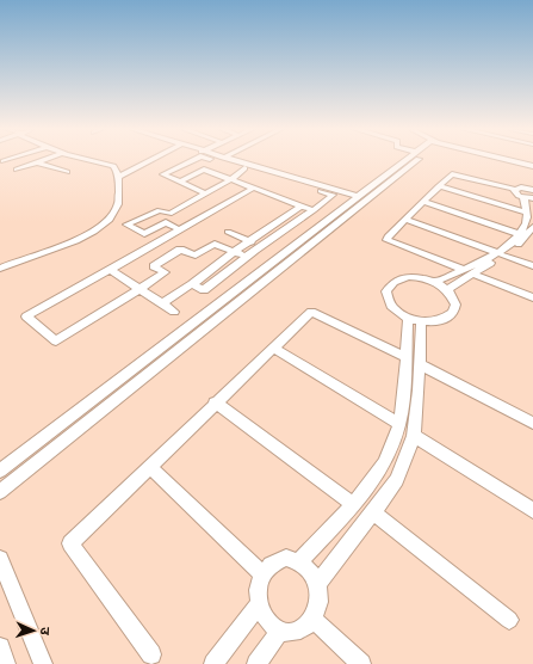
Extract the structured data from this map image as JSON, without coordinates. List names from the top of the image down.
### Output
{
  "north": "right"
}
